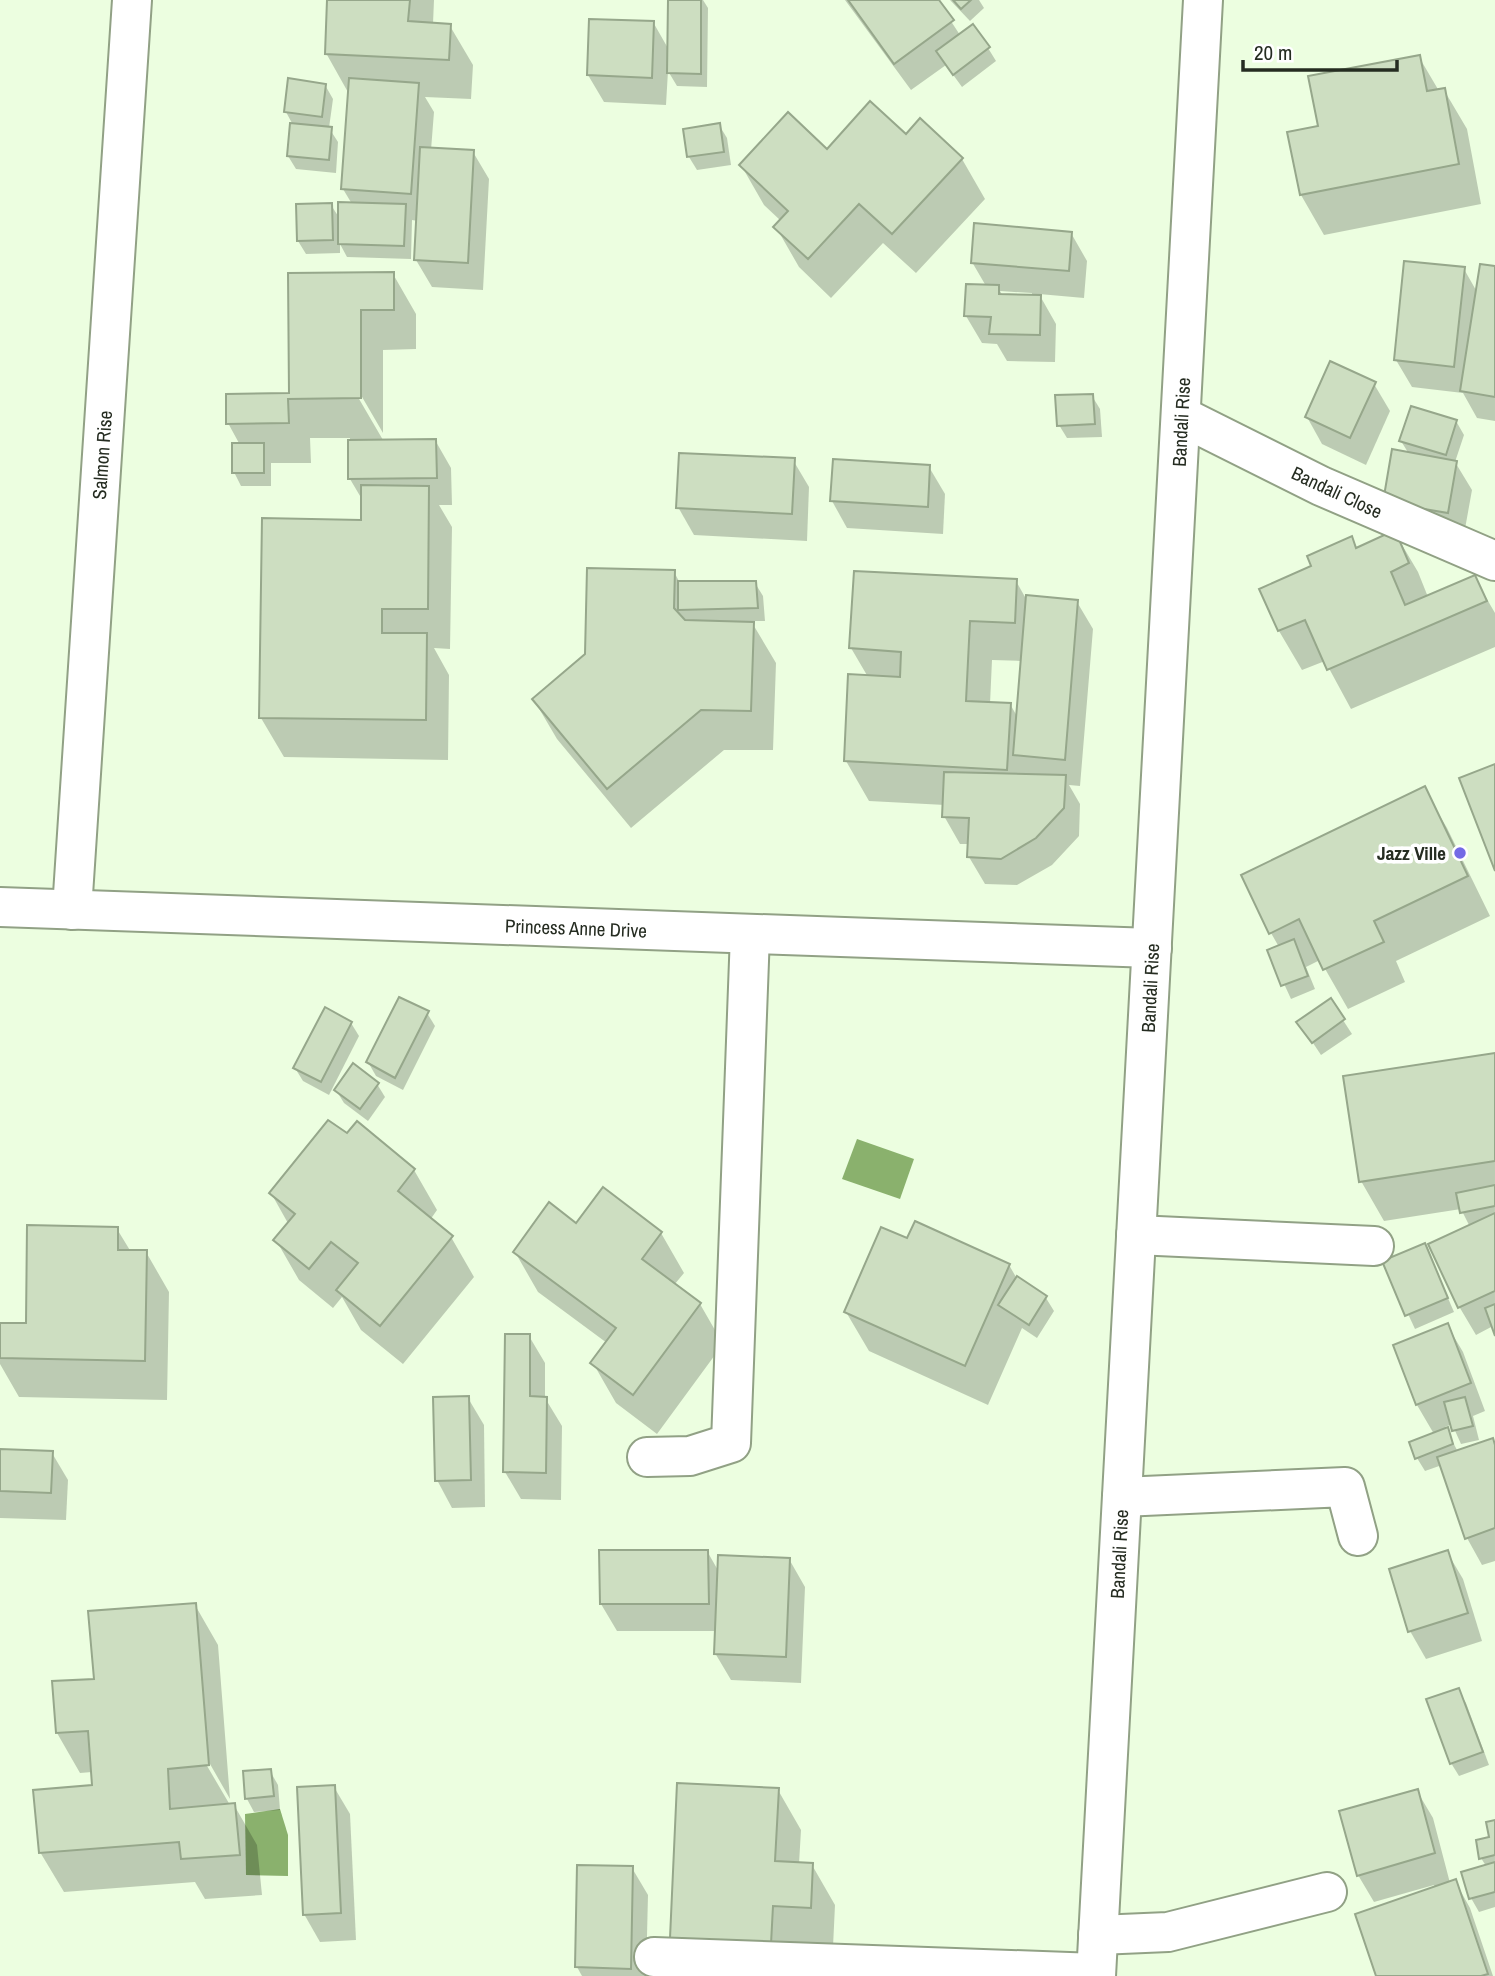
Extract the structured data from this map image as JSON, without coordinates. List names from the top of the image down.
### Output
{
  "streets": {
    "street": [
      "Bandali Rise",
      "Salmon Rise",
      "Bandali Close",
      "Princess Anne Drive"
    ]
  },
  "crossings": [
    ["Bandali Rise", "Bandali Close"],
    ["Bandali Rise", "Princess Anne Drive"],
    ["Salmon Rise", "Princess Anne Drive"]
  ],
  "places": ["Jazz Ville"],
  "scale_bar": "20 m"
}
